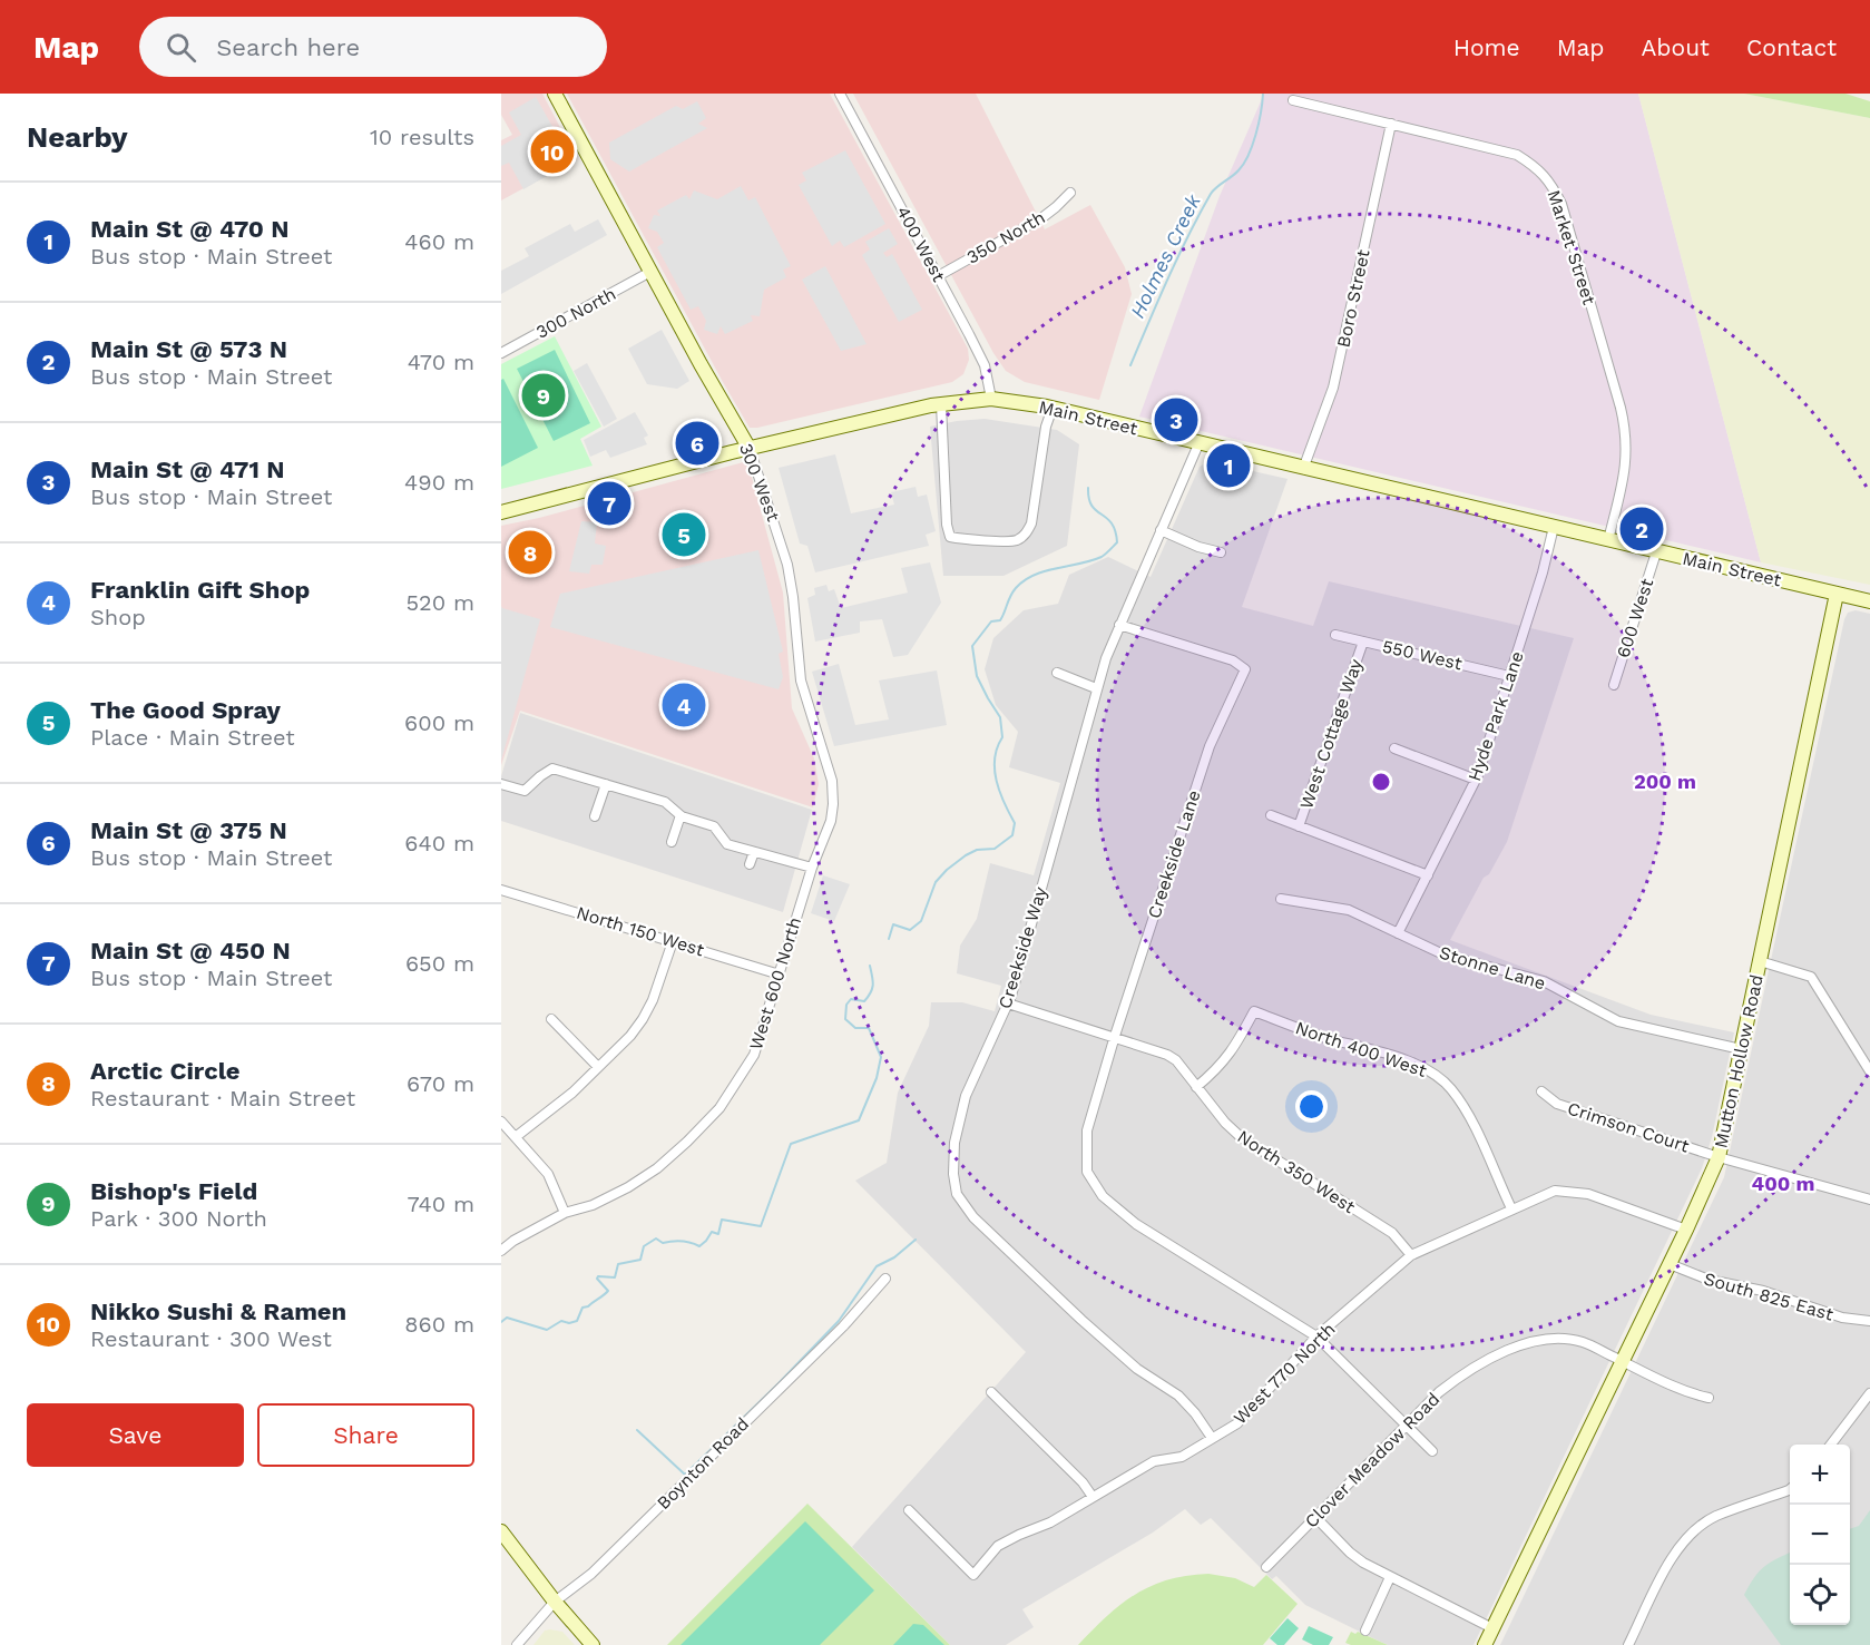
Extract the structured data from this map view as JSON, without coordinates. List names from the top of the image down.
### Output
{
  "streets": {
    "street": [
      "350 North",
      "400 West",
      "Market Street",
      "Boro Street",
      "300 North",
      "Main Street",
      "300 West",
      "600 West",
      "550 West",
      "Hyde Park Lane",
      "West Cottage Way",
      "Creekside Lane",
      "North 150 West",
      "Creekside Way",
      "Stonne Lane",
      "West 600 North",
      "North 400 West",
      "Mutton Hollow Road",
      "Crimson Court",
      "North 350 West",
      "South 825 East",
      "West 770 North",
      "Clover Meadow Road",
      "Boynton Road"
    ]
  },
  "crossings": [
    ["350 North", "400 West"],
    ["400 West", "Main Street"],
    ["Market Street", "Boro Street"],
    ["Market Street", "Main Street"],
    ["Boro Street", "Main Street"],
    ["300 North", "300 West"],
    ["Main Street", "300 West"],
    ["Main Street", "600 West"],
    ["Main Street", "Hyde Park Lane"],
    ["Main Street", "Creekside Way"],
    ["Main Street", "Mutton Hollow Road"],
    ["300 West", "West 600 North"],
    ["550 West", "Hyde Park Lane"],
    ["550 West", "West Cottage Way"],
    ["Hyde Park Lane", "Stonne Lane"],
    ["Creekside Lane", "Creekside Way"],
    ["Creekside Lane", "North 350 West"],
    ["Creekside Lane", "West 770 North"],
    ["North 150 West", "West 600 North"],
    ["Creekside Way", "North 350 West"],
    ["Creekside Way", "West 770 North"],
    ["Stonne Lane", "Mutton Hollow Road"],
    ["North 400 West", "North 350 West"],
    ["North 400 West", "West 770 North"],
    ["Mutton Hollow Road", "Crimson Court"],
    ["Mutton Hollow Road", "South 825 East"],
    ["Mutton Hollow Road", "West 770 North"],
    ["Mutton Hollow Road", "Clover Meadow Road"],
    ["North 350 West", "West 770 North"]
  ],
  "water": ["Holmes Creek"],
  "page": {
    "header": "Map",
    "search": "Search here",
    "nav": [
      "Home",
      "Map",
      "About",
      "Contact"
    ],
    "heading": ["Nearby", "10 results"],
    "pins": [
      "10",
      "9",
      "3",
      "6",
      "1",
      "7",
      "2",
      "5",
      "8",
      "4"
    ],
    "list": [
      {
        "mark": "1",
        "name": "Main St @ 470 N",
        "note": "Bus stop · Main Street",
        "value": "460 m"
      },
      {
        "mark": "2",
        "name": "Main St @ 573 N",
        "note": "Bus stop · Main Street",
        "value": "470 m"
      },
      {
        "mark": "3",
        "name": "Main St @ 471 N",
        "note": "Bus stop · Main Street",
        "value": "490 m"
      },
      {
        "mark": "4",
        "name": "Franklin Gift Shop",
        "note": "Shop",
        "value": "520 m"
      },
      {
        "mark": "5",
        "name": "The Good Spray",
        "note": "Place · Main Street",
        "value": "600 m"
      },
      {
        "mark": "6",
        "name": "Main St @ 375 N",
        "note": "Bus stop · Main Street",
        "value": "640 m"
      },
      {
        "mark": "7",
        "name": "Main St @ 450 N",
        "note": "Bus stop · Main Street",
        "value": "650 m"
      },
      {
        "mark": "8",
        "name": "Arctic Circle",
        "note": "Restaurant · Main Street",
        "value": "670 m"
      },
      {
        "mark": "9",
        "name": "Bishop's Field",
        "note": "Park · 300 North",
        "value": "740 m"
      },
      {
        "mark": "10",
        "name": "Nikko Sushi & Ramen",
        "note": "Restaurant · 300 West",
        "value": "860 m"
      }
    ],
    "buttons": ["Save", "Share"],
    "map_buttons": ["+", "−"]
  },
  "rings": ["200 m", "400 m"]
}
